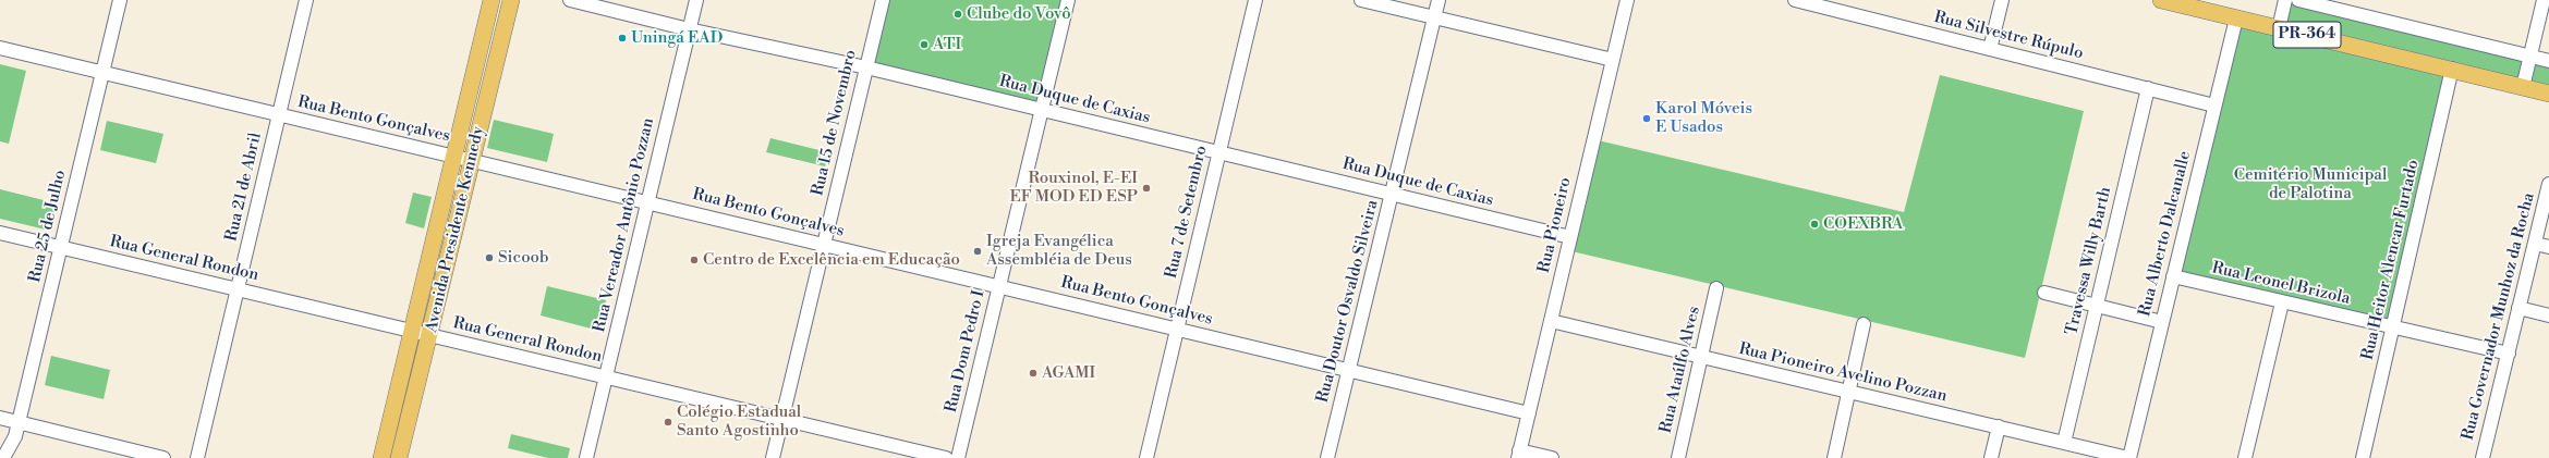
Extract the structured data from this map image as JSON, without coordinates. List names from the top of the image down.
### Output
{
  "streets": {
    "main road": ["PR-364", "Avenida Presidente Kennedy"],
    "street": [
      "Rua Silvestre Rúpulo",
      "Rua Duque de Caxias",
      "Rua Bento Gonçalves",
      "Rua 15 de Novembro",
      "Rua 21 de Abril",
      "Rua 7 de Setembro",
      "Rua Vereador Antônio Pozzan",
      "Rua Pioneiro",
      "Rua 25 de Julho",
      "Rua Alberto Dalcanalle",
      "Rua General Rondon",
      "Rua Heitor Alencar Furtado",
      "Travessa Willy Barth",
      "Rua Leonel Brizola",
      "Rua Doutor Osvaldo Silveira",
      "Rua Governador Munhoz da Rocha",
      "Rua Dom Pedro I",
      "Rua Ataúlfo Alves",
      "Rua Pioneiro Avelino Pozzan"
    ]
  },
  "crossings": [
    ["PR-364", "Rua Alberto Dalcanalle"],
    ["PR-364", "Rua Heitor Alencar Furtado"],
    ["Rua Silvestre Rúpulo", "Rua Alberto Dalcanalle"],
    ["Rua Silvestre Rúpulo", "Travessa Willy Barth"],
    ["Rua Duque de Caxias", "Rua 15 de Novembro"],
    ["Rua Duque de Caxias", "Rua 7 de Setembro"],
    ["Rua Duque de Caxias", "Rua Vereador Antônio Pozzan"],
    ["Rua Duque de Caxias", "Rua Pioneiro"],
    ["Rua Duque de Caxias", "Rua Doutor Osvaldo Silveira"],
    ["Rua Duque de Caxias", "Rua Dom Pedro I"],
    ["Rua Bento Gonçalves", "Rua 15 de Novembro"],
    ["Rua Bento Gonçalves", "Rua 21 de Abril"],
    ["Rua Bento Gonçalves", "Rua 7 de Setembro"],
    ["Rua Bento Gonçalves", "Rua Vereador Antônio Pozzan"],
    ["Rua Bento Gonçalves", "Rua Pioneiro"],
    ["Rua Bento Gonçalves", "Rua 25 de Julho"],
    ["Rua Bento Gonçalves", "Avenida Presidente Kennedy"],
    ["Rua Bento Gonçalves", "Rua Doutor Osvaldo Silveira"],
    ["Rua Bento Gonçalves", "Rua Dom Pedro I"],
    ["Rua 15 de Novembro", "Rua General Rondon"],
    ["Rua 21 de Abril", "Rua General Rondon"],
    ["Rua Vereador Antônio Pozzan", "Rua General Rondon"],
    ["Rua Pioneiro", "Rua Pioneiro Avelino Pozzan"],
    ["Rua 25 de Julho", "Rua General Rondon"],
    ["Avenida Presidente Kennedy", "Rua General Rondon"],
    ["Rua Alberto Dalcanalle", "Rua Leonel Brizola"],
    ["Rua Alberto Dalcanalle", "Rua Pioneiro Avelino Pozzan"],
    ["Rua Heitor Alencar Furtado", "Rua Leonel Brizola"],
    ["Travessa Willy Barth", "Rua Pioneiro Avelino Pozzan"],
    ["Rua Leonel Brizola", "Rua Governador Munhoz da Rocha"],
    ["Rua Ataúlfo Alves", "Rua Pioneiro Avelino Pozzan"]
  ],
  "parks": ["Cemitério Municipal de Palotina"],
  "places": [
    "Clube do Vovô",
    "Uningá EAD",
    "ATI",
    "Karol Móveis E Usados",
    "Rouxinol, E-EI EF MOD ED ESP",
    "COEXBRA",
    "Igreja Evangélica Assembléia de Deus",
    "Sicoob",
    "Centro de Excelência em Educação",
    "AGAMI",
    "Colégio Estadual Santo Agostinho"
  ]
}
